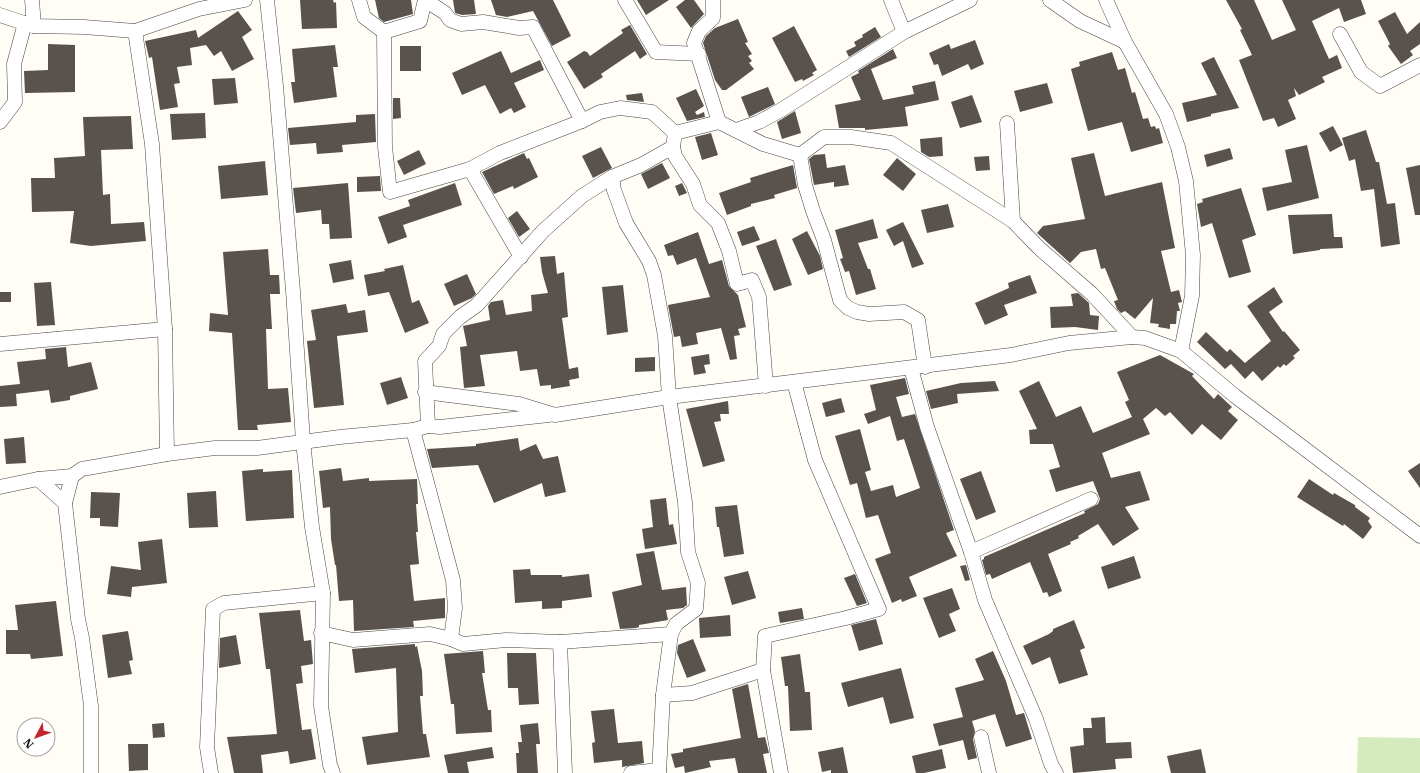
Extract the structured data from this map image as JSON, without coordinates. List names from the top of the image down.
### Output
{
  "north": "bottom left"
}
